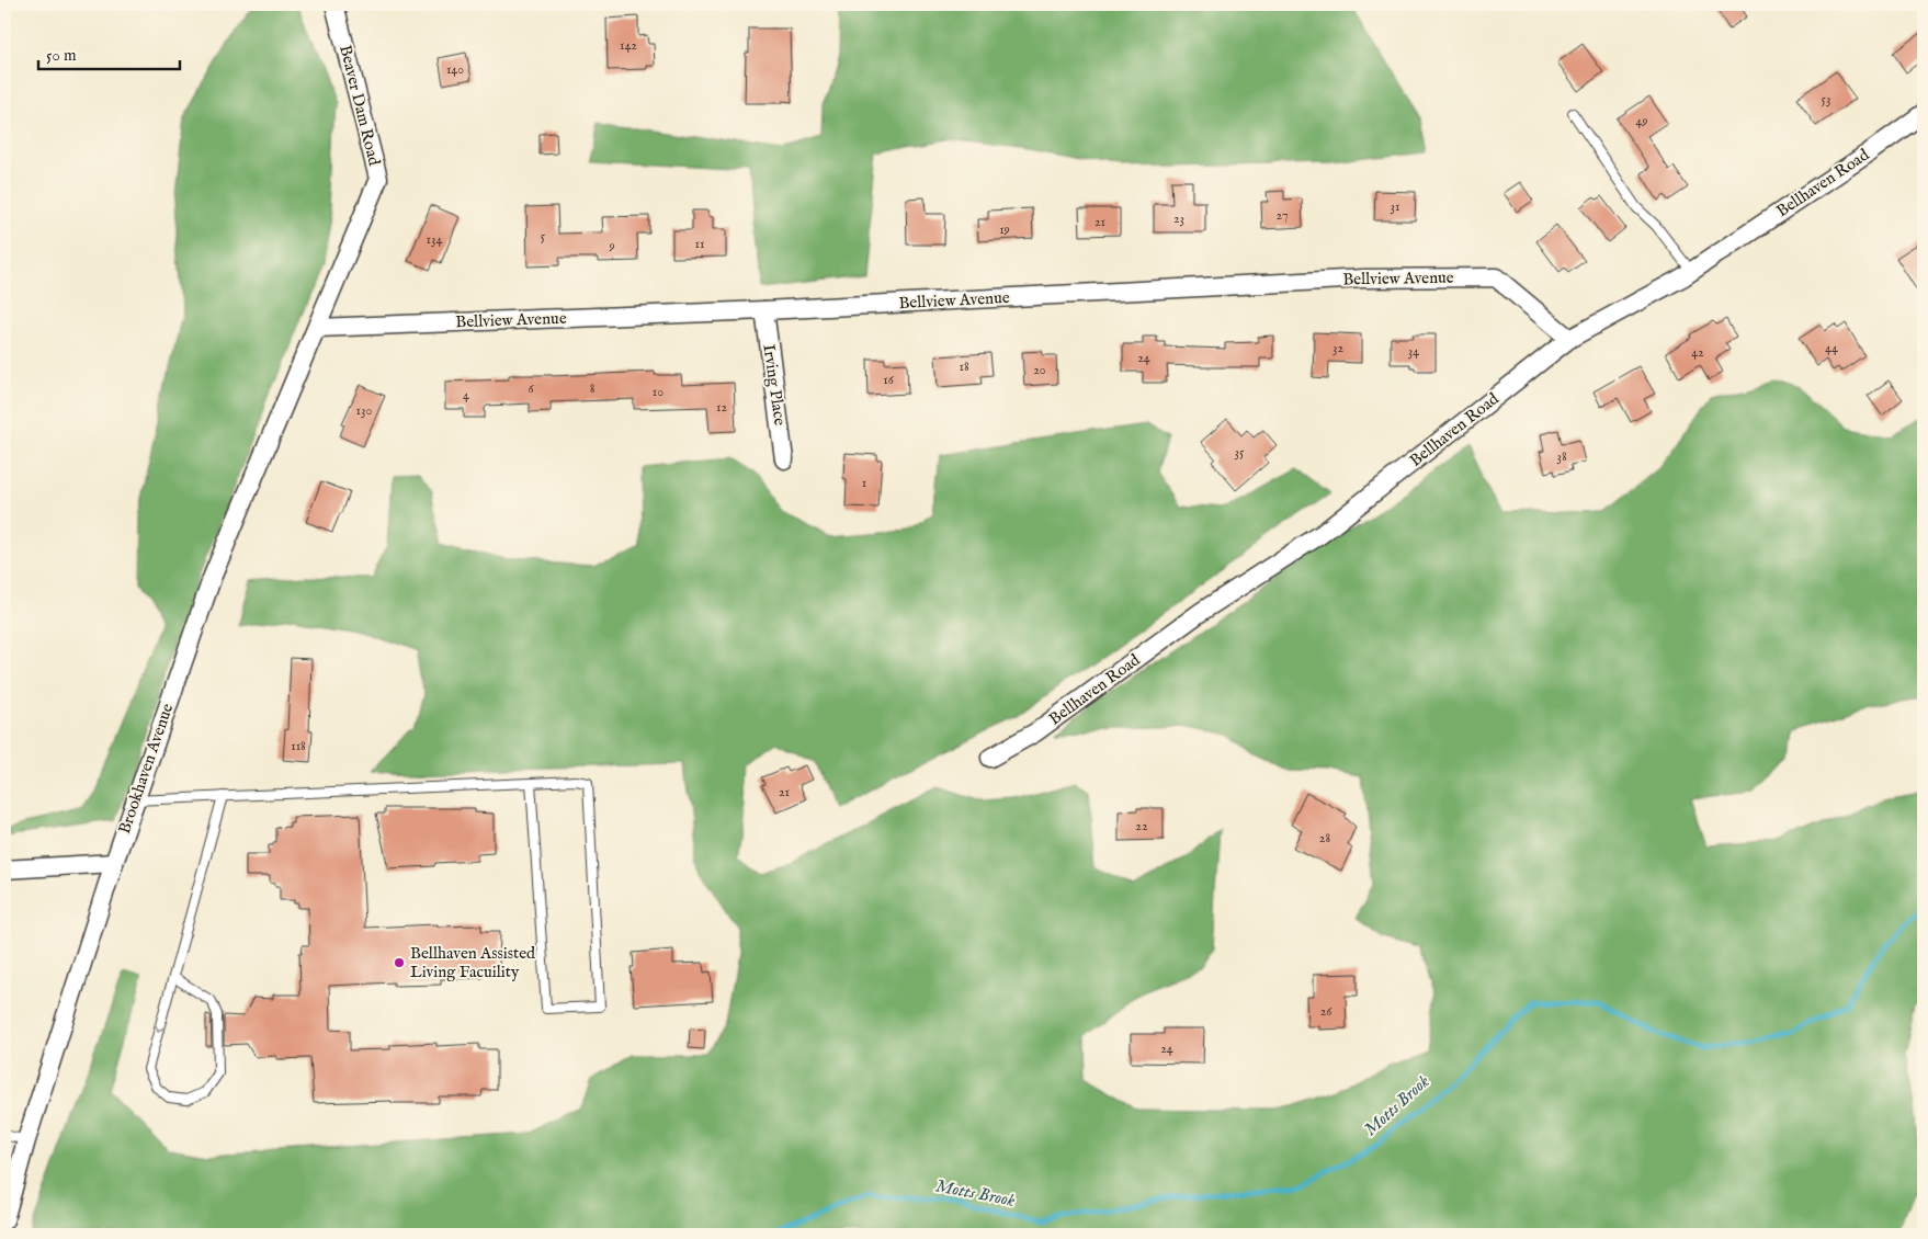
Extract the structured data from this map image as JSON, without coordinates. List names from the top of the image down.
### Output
{
  "streets": {
    "street": [
      "Beaver Dam Road",
      "Bellhaven Road",
      "Bellview Avenue",
      "Irving Place",
      "Brookhaven Avenue"
    ]
  },
  "crossings": [
    ["Beaver Dam Road", "Bellview Avenue"],
    ["Beaver Dam Road", "Brookhaven Avenue"],
    ["Bellhaven Road", "Bellview Avenue"],
    ["Bellview Avenue", "Irving Place"],
    ["Bellview Avenue", "Brookhaven Avenue"]
  ],
  "water": ["Motts Brook"],
  "places": ["Bellhaven Assisted Living Facuility"],
  "house_numbers": [
    "142",
    "140",
    "53",
    "49",
    "31",
    "27",
    "23",
    "21",
    "19",
    "5",
    "134",
    "11",
    "9",
    "32",
    "44",
    "34",
    "42",
    "24",
    "18",
    "20",
    "16",
    "6",
    "8",
    "10",
    "4",
    "12",
    "130",
    "35",
    "38",
    "1",
    "118",
    "21",
    "22",
    "28",
    "26",
    "24"
  ],
  "scale_bar": "50 m"
}
